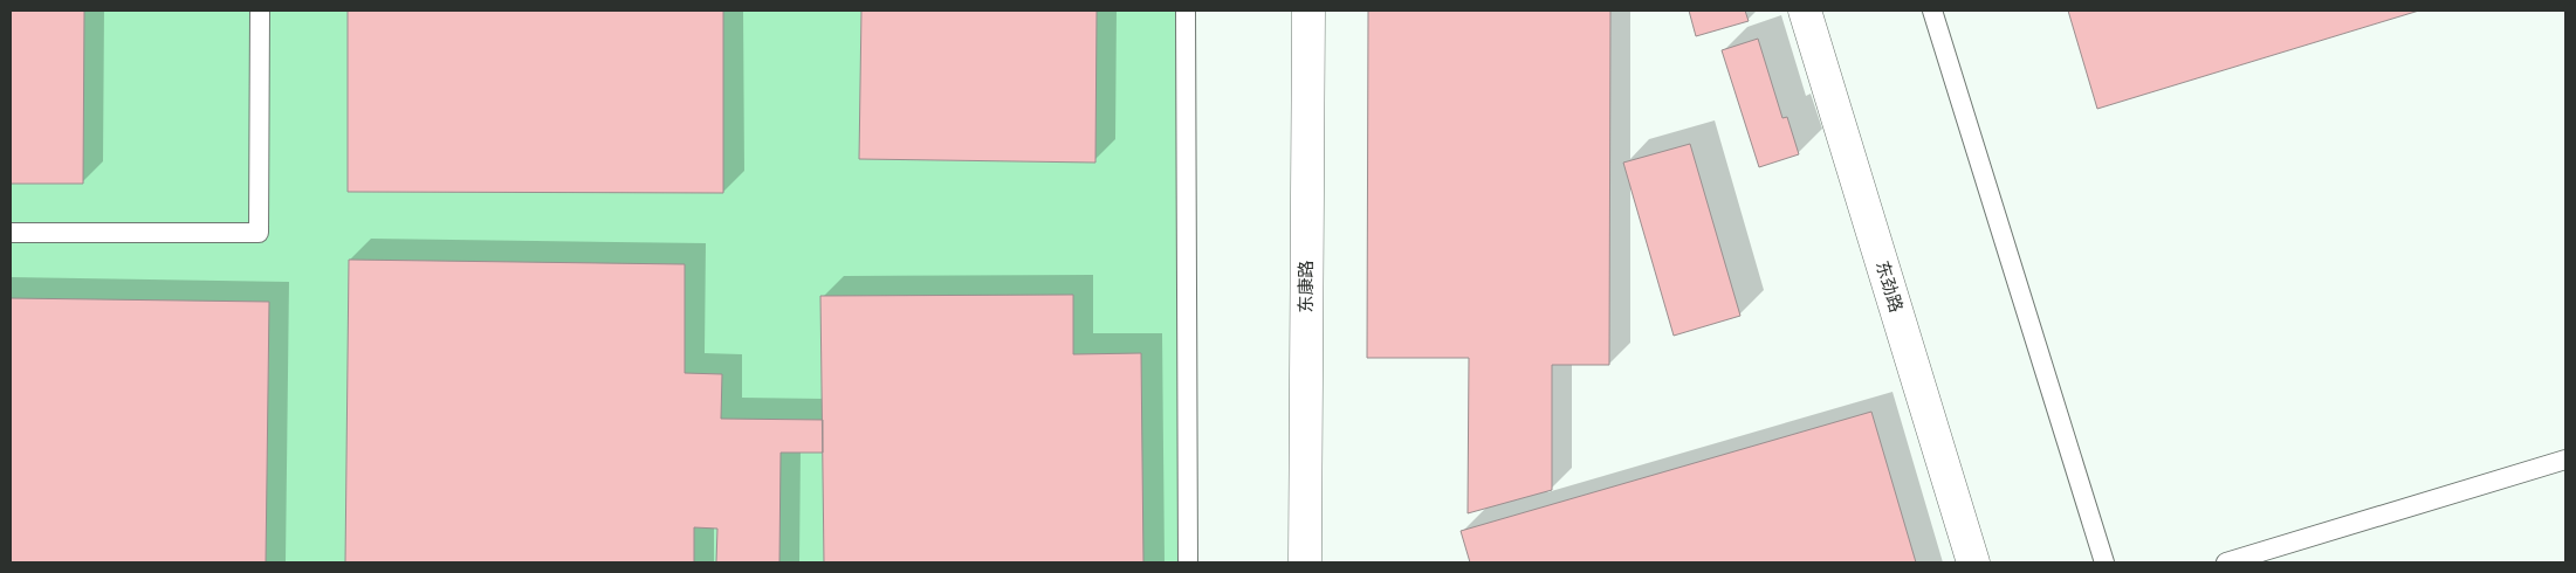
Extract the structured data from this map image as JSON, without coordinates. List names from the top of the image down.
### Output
{
  "streets": {
    "street": ["东康路", "东劲路"]
  }
}
